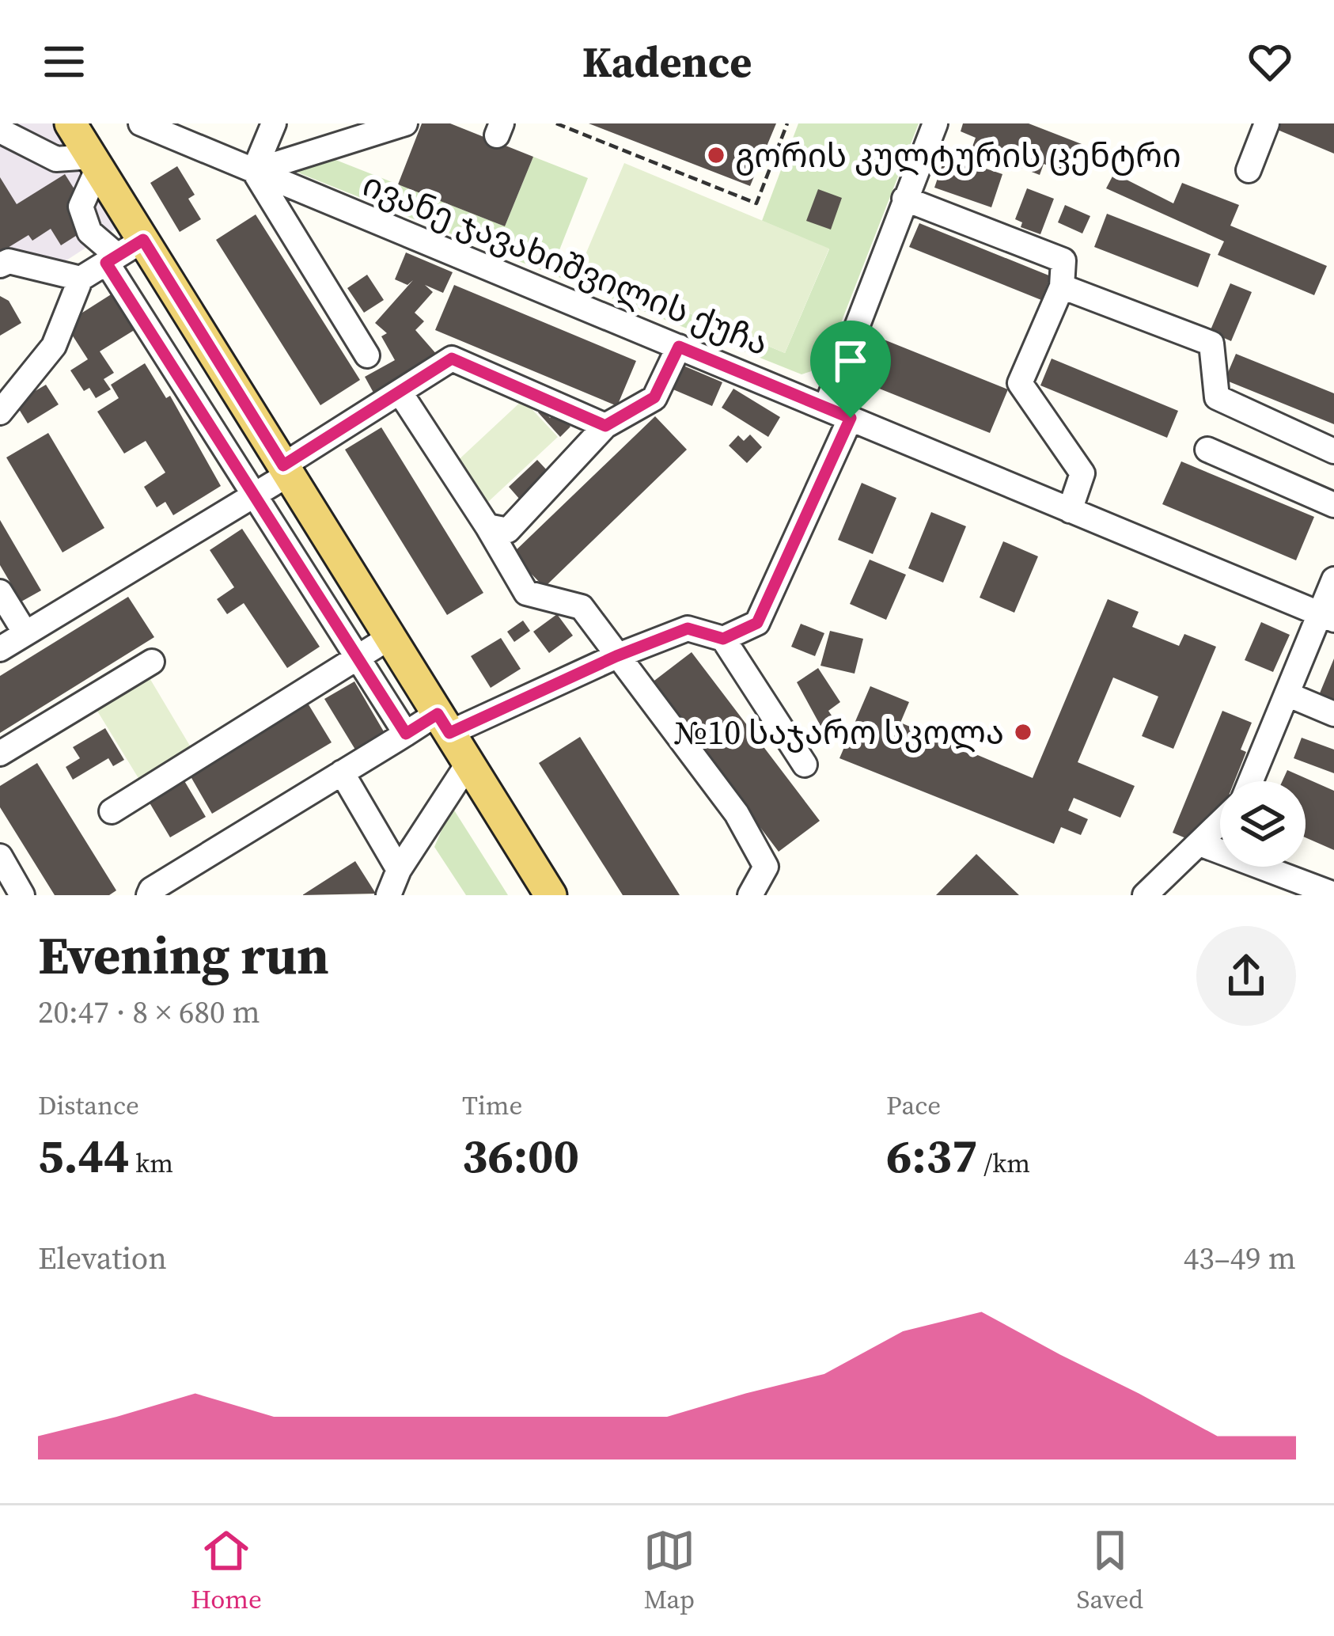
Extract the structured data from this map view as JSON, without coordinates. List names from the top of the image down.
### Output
{
  "streets": {
    "street": ["ივანე ჯავახიშვილის ქუჩა"]
  },
  "places": ["გორის კულტურის ცენტრი", "№10 საჯარო სკოლა"],
  "page": {
    "header": "Kadence",
    "heading": ["Evening run", "20:47 · 8 × 680 m"],
    "stats": [
      ["Distance", "5.44 km"],
      ["Time", "36:00"],
      ["Pace", "6:37 /km"]
    ],
    "chart": ["Elevation", "43–49 m"],
    "tabs": ["Home", "Map", "Saved"]
  }
}
